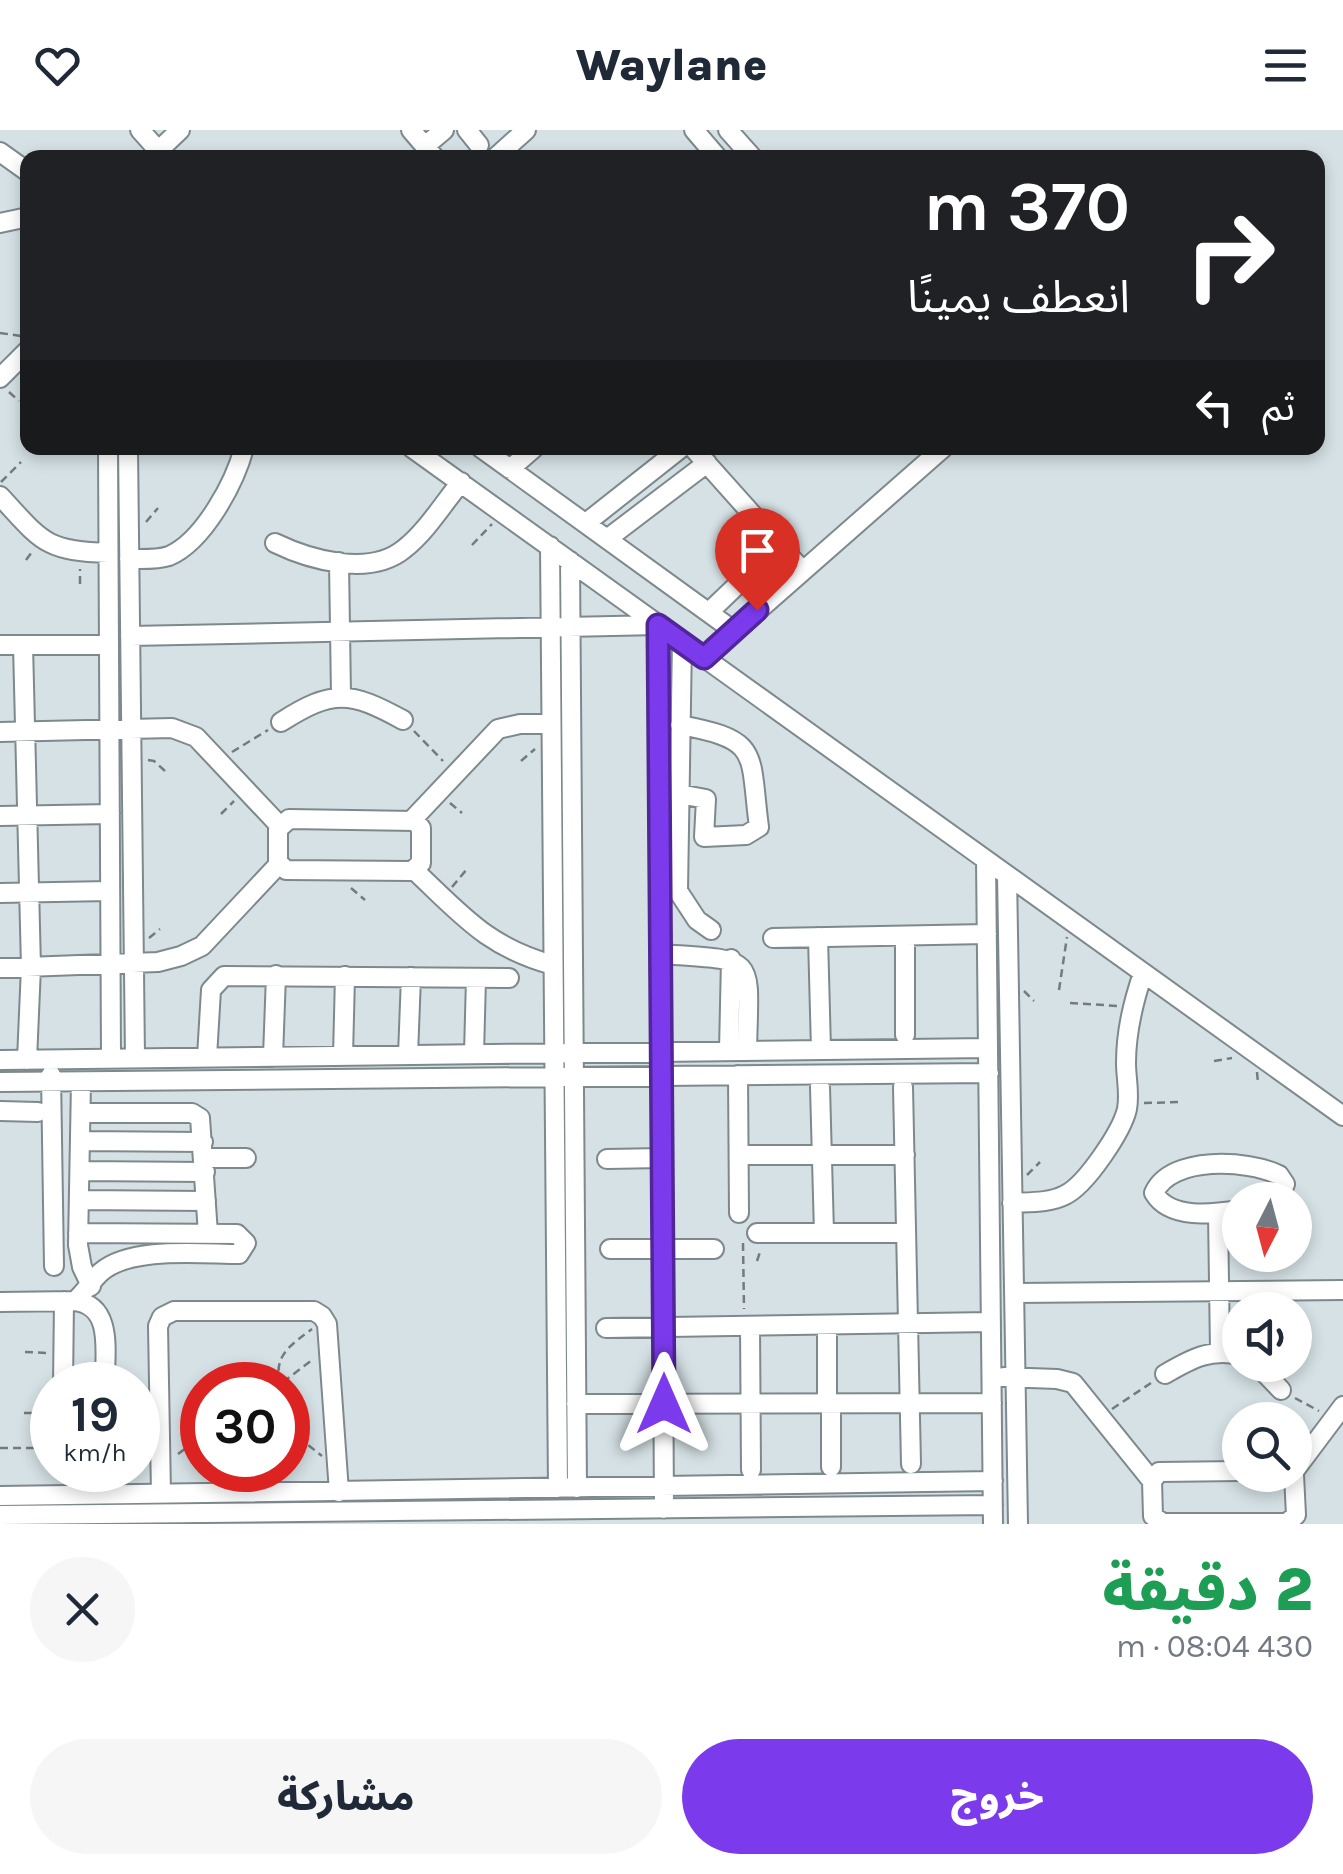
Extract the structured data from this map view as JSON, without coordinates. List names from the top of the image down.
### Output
{
  "north": "bottom",
  "page": {
    "header": "Waylane",
    "turn": ["370 m", "انعطف يمينًا"],
    "then": "ثم",
    "speed": "19 km/h",
    "limit": "30",
    "heading": ["2 دقيقة", "430 m · 08:04"],
    "buttons": ["خروج", "مشاركة"]
  }
}
